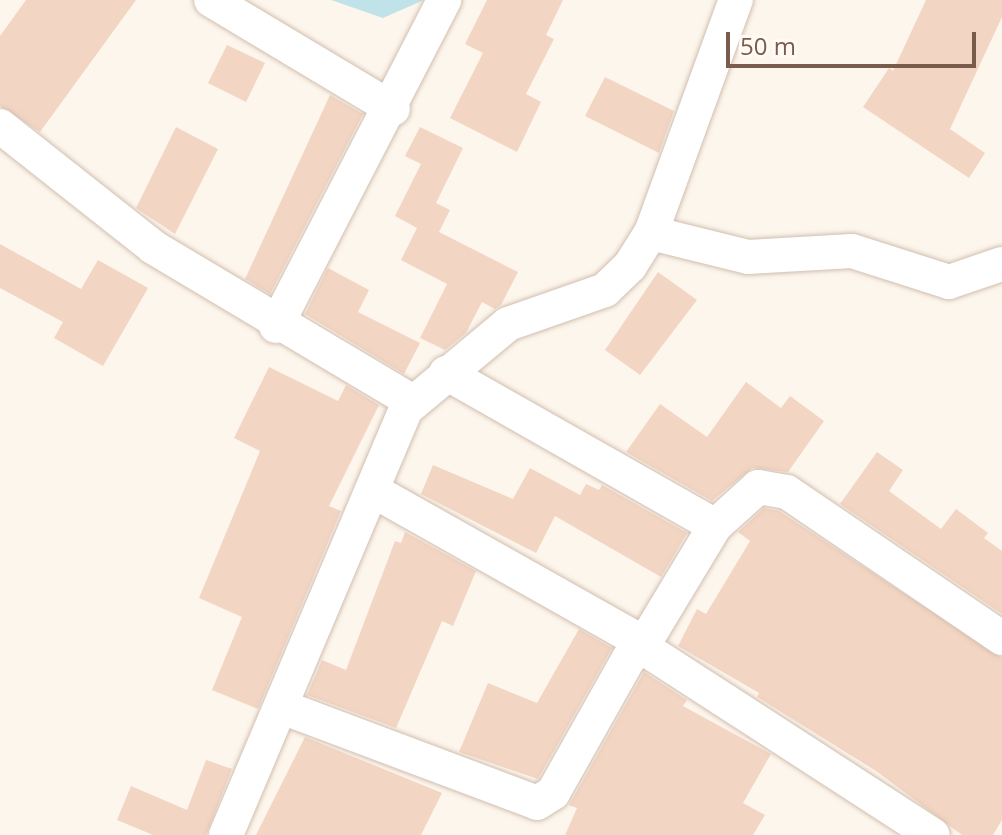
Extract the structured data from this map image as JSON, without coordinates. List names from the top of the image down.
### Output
{
  "scale_bar": "50 m"
}
